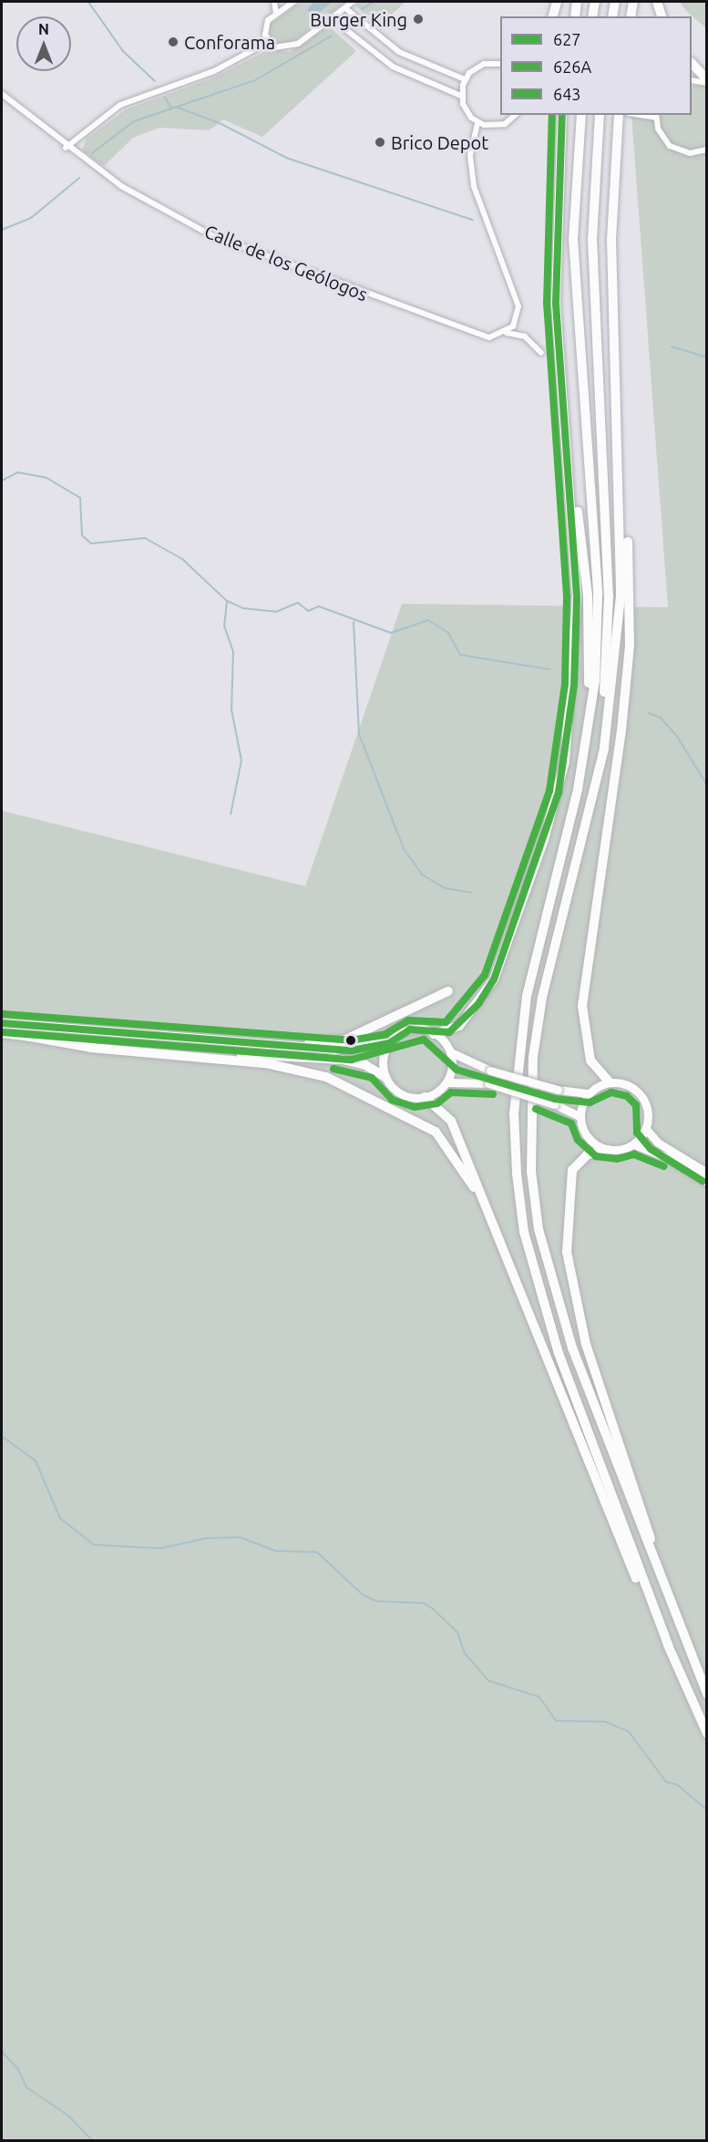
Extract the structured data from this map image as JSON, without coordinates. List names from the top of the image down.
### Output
{
  "streets": {
    "street": ["Calle de los Geólogos"]
  },
  "places": ["Burger King", "Conforama", "Brico Depot"],
  "lines": ["transit line 627", "transit line 643", "transit line 626A"],
  "legend": ["627", "626A", "643"],
  "north": "top"
}
